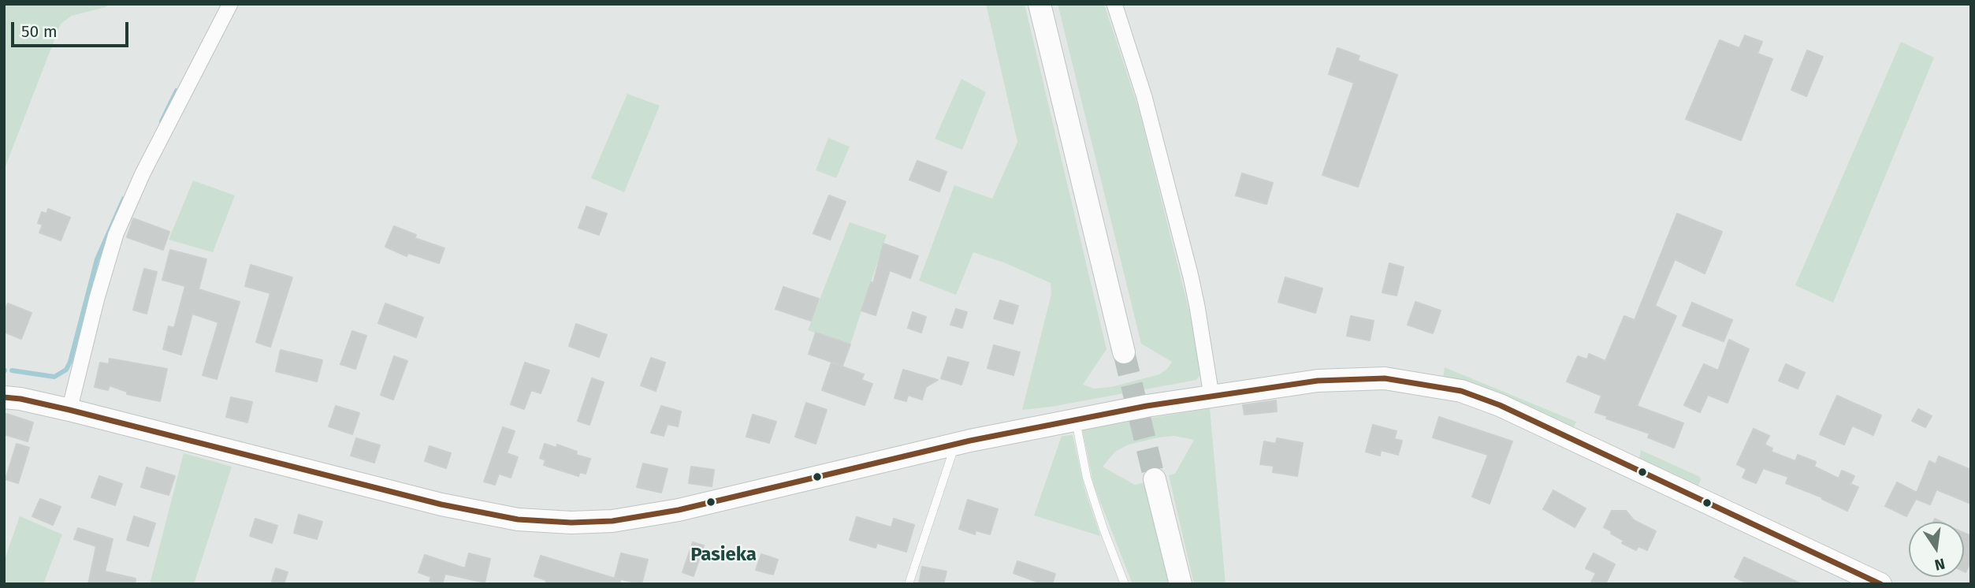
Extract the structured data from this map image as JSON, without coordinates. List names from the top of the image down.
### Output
{
  "districts": ["Pasieka"],
  "scale_bar": "50 m",
  "north": "bottom"
}
